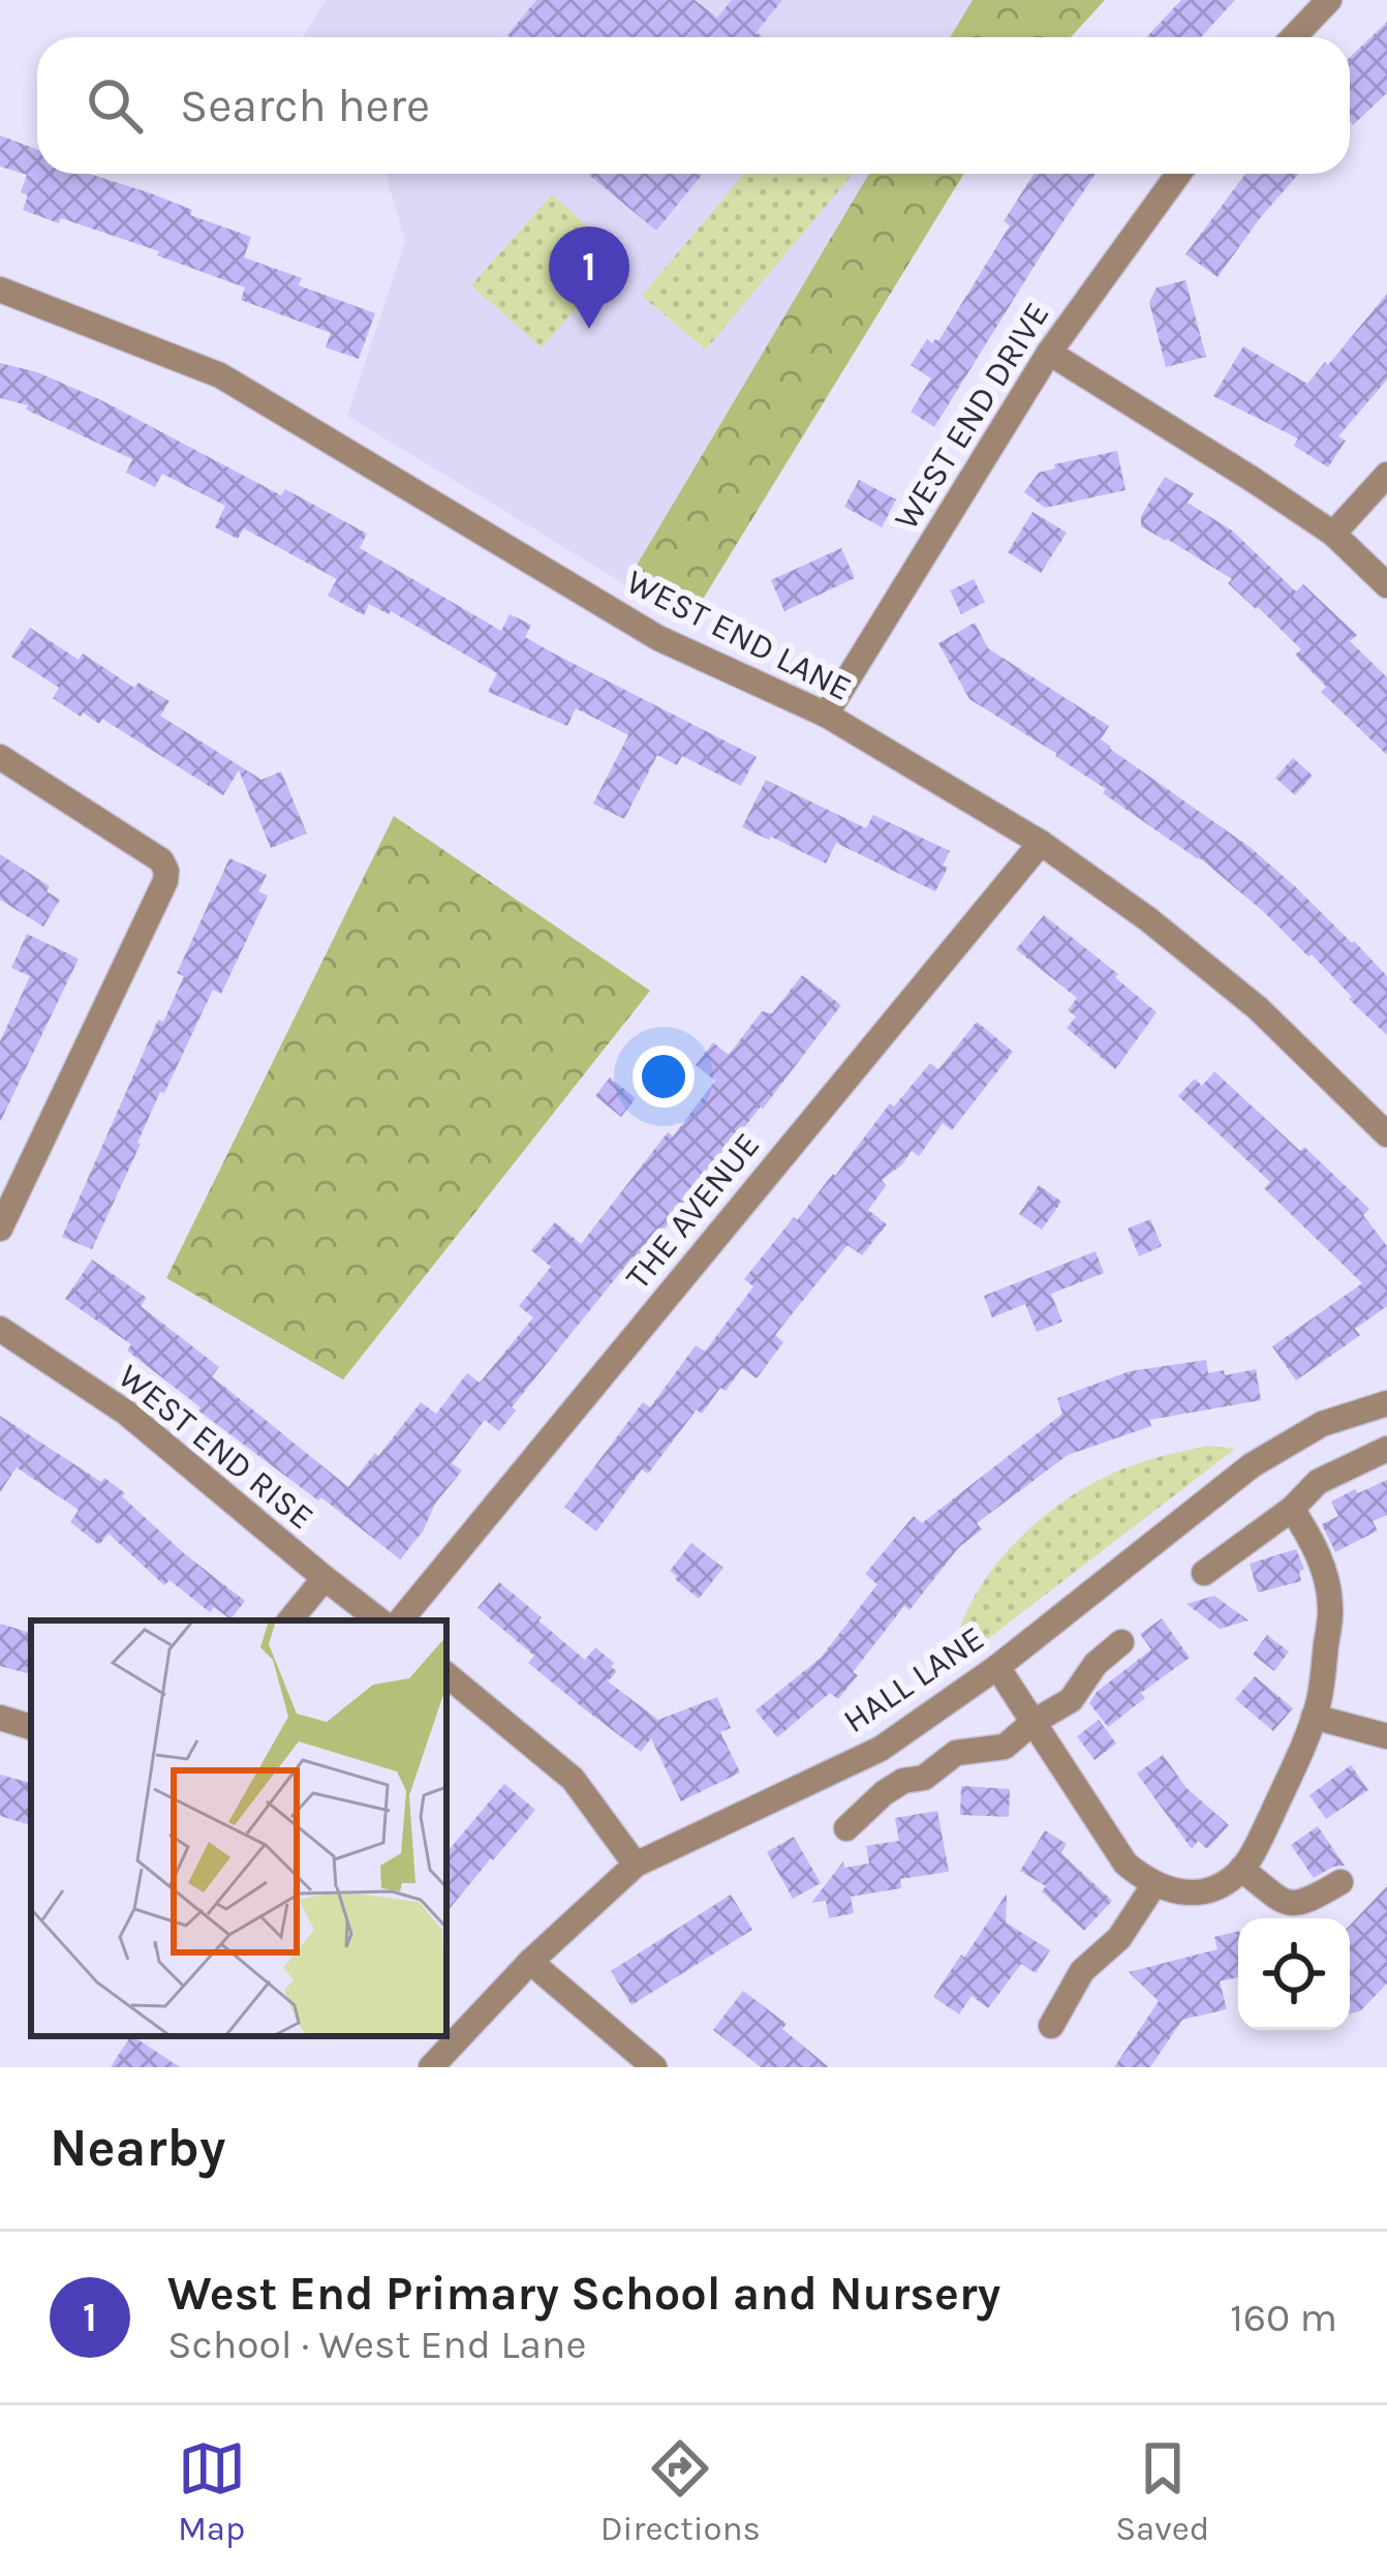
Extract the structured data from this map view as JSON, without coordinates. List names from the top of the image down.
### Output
{
  "streets": {
    "street": [
      "WEST END DRIVE",
      "WEST END LANE",
      "THE AVENUE",
      "WEST END RISE",
      "HALL LANE"
    ]
  },
  "crossings": [
    ["WEST END DRIVE", "WEST END LANE"],
    ["WEST END LANE", "THE AVENUE"]
  ],
  "page": {
    "search": "Search here",
    "pins": "1",
    "heading": "Nearby",
    "list": [
      {
        "mark": "1",
        "name": "West End Primary School and Nursery",
        "note": "School · West End Lane",
        "value": "160 m"
      }
    ],
    "nav": ["Map", "Directions", "Saved"]
  }
}
